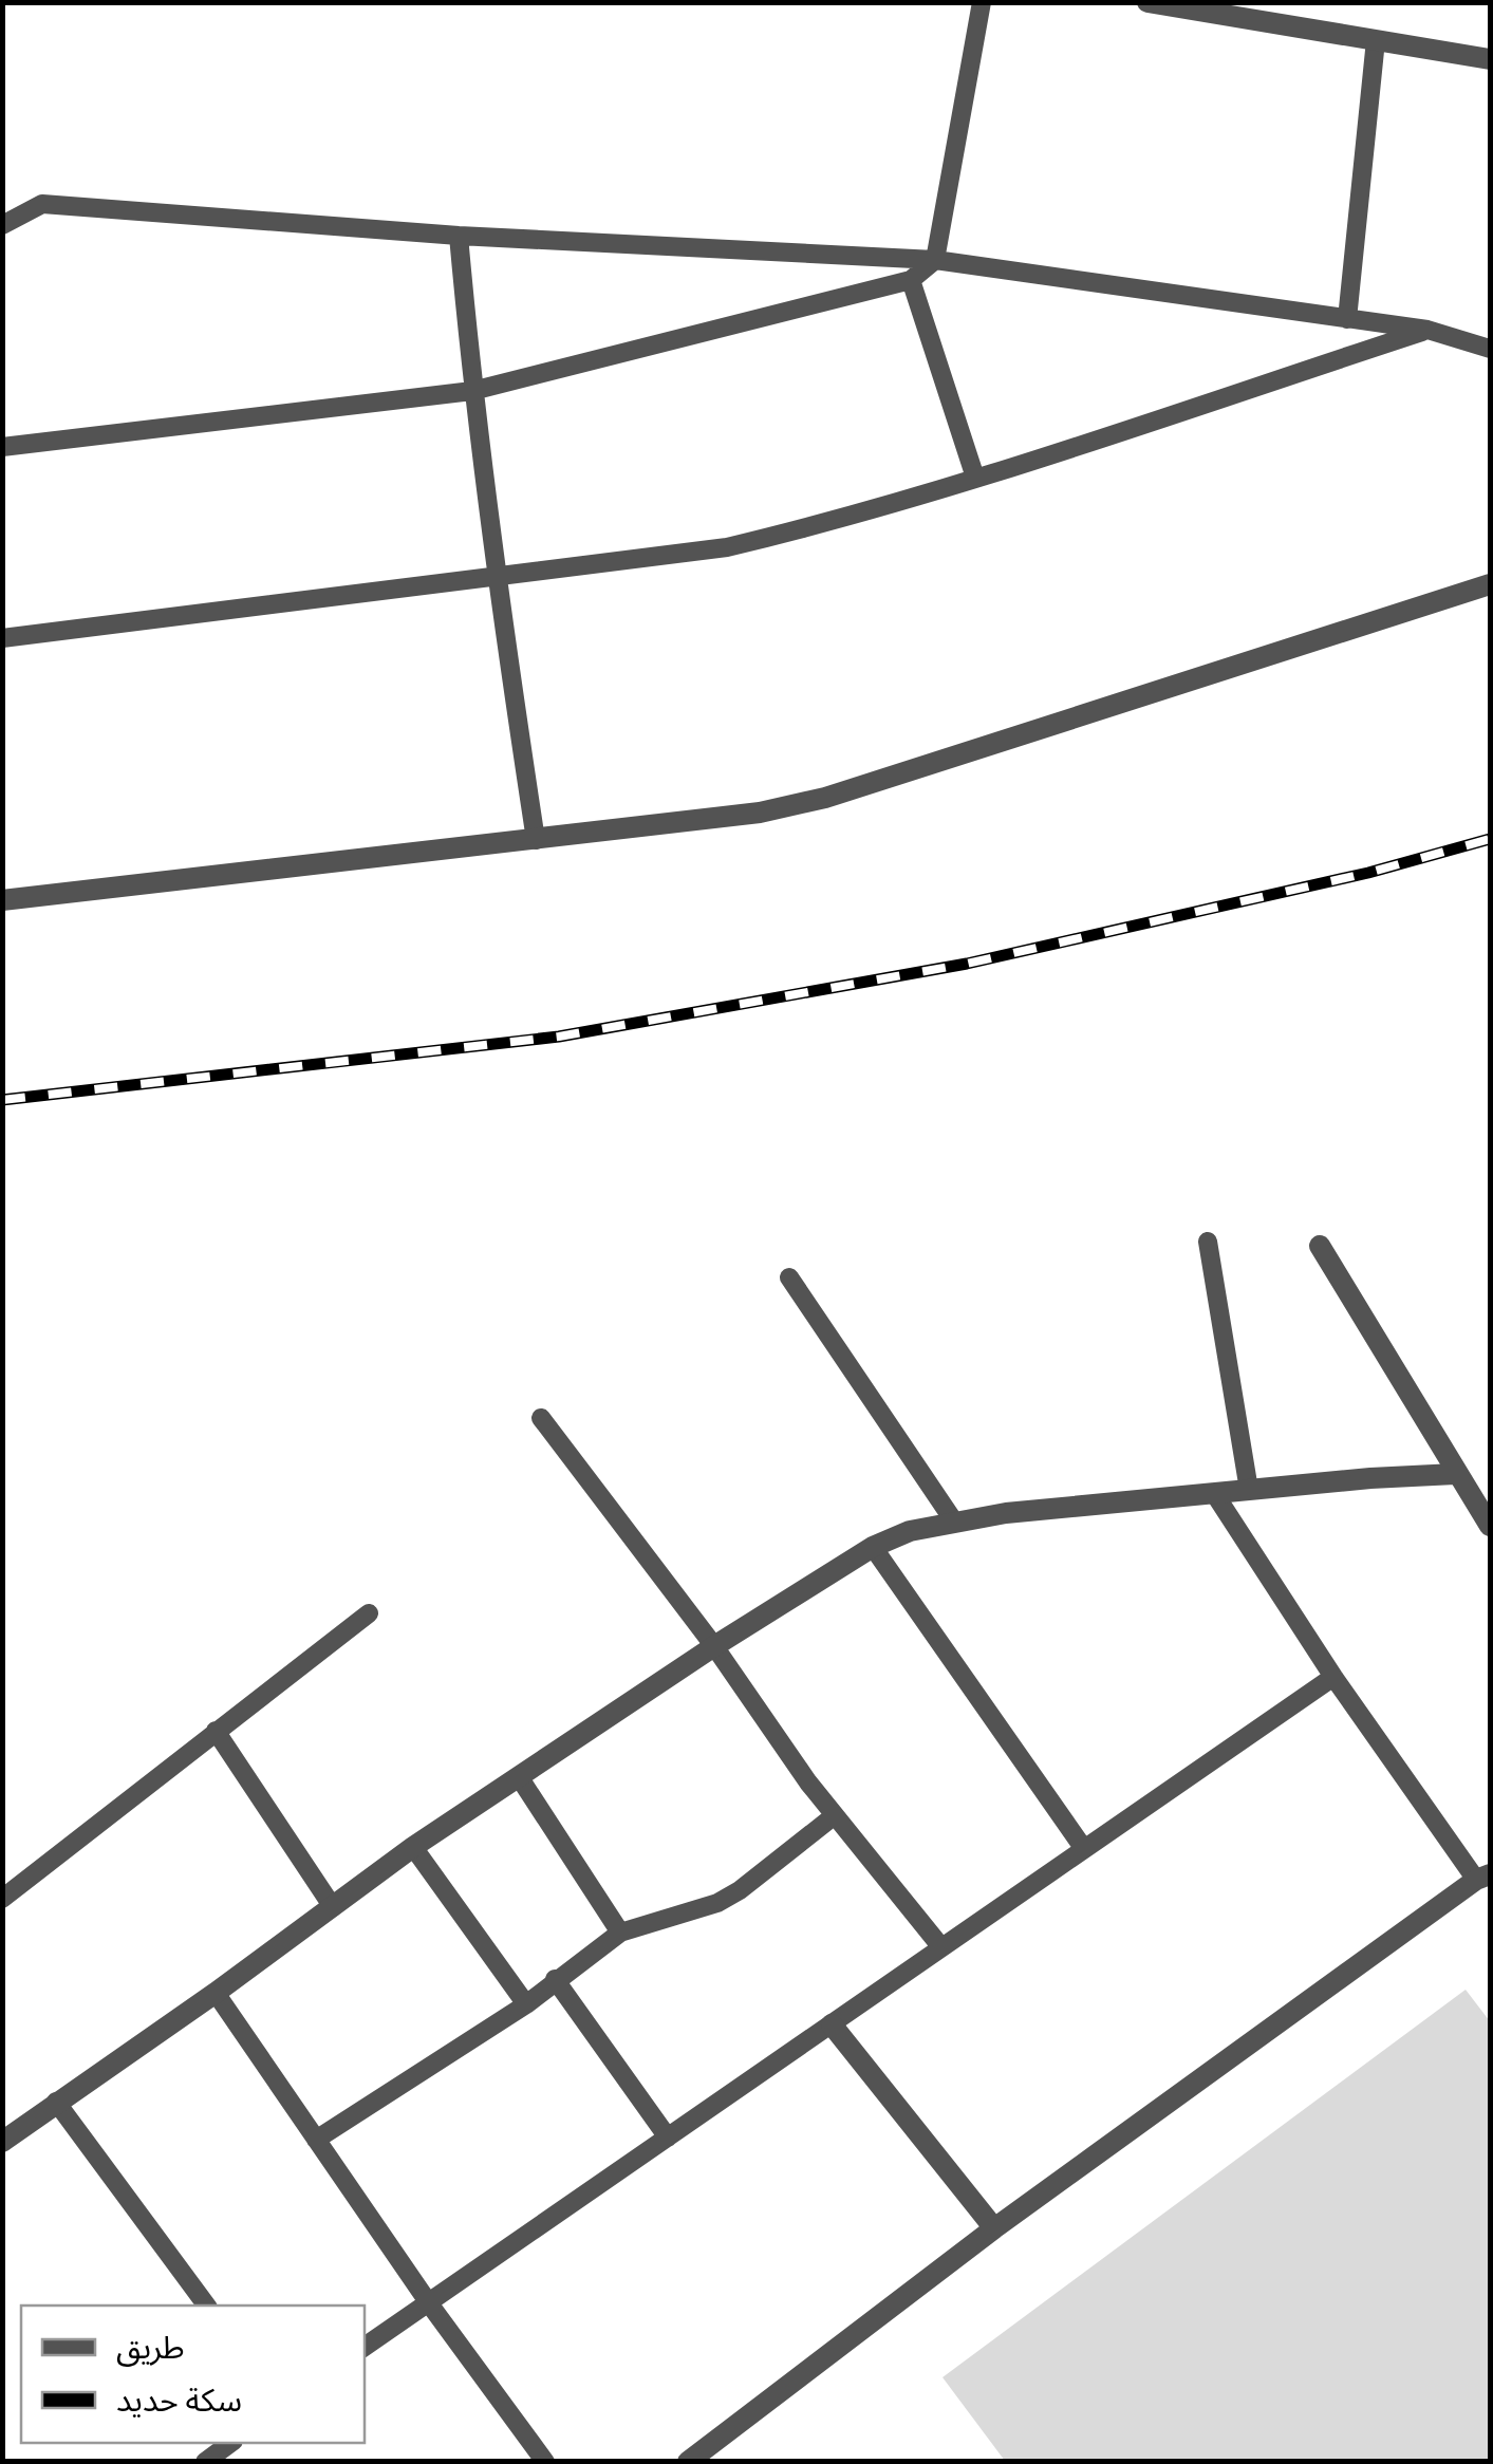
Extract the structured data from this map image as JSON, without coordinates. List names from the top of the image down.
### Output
{
  "legend": ["طريق", "سكة حديد"]
}
